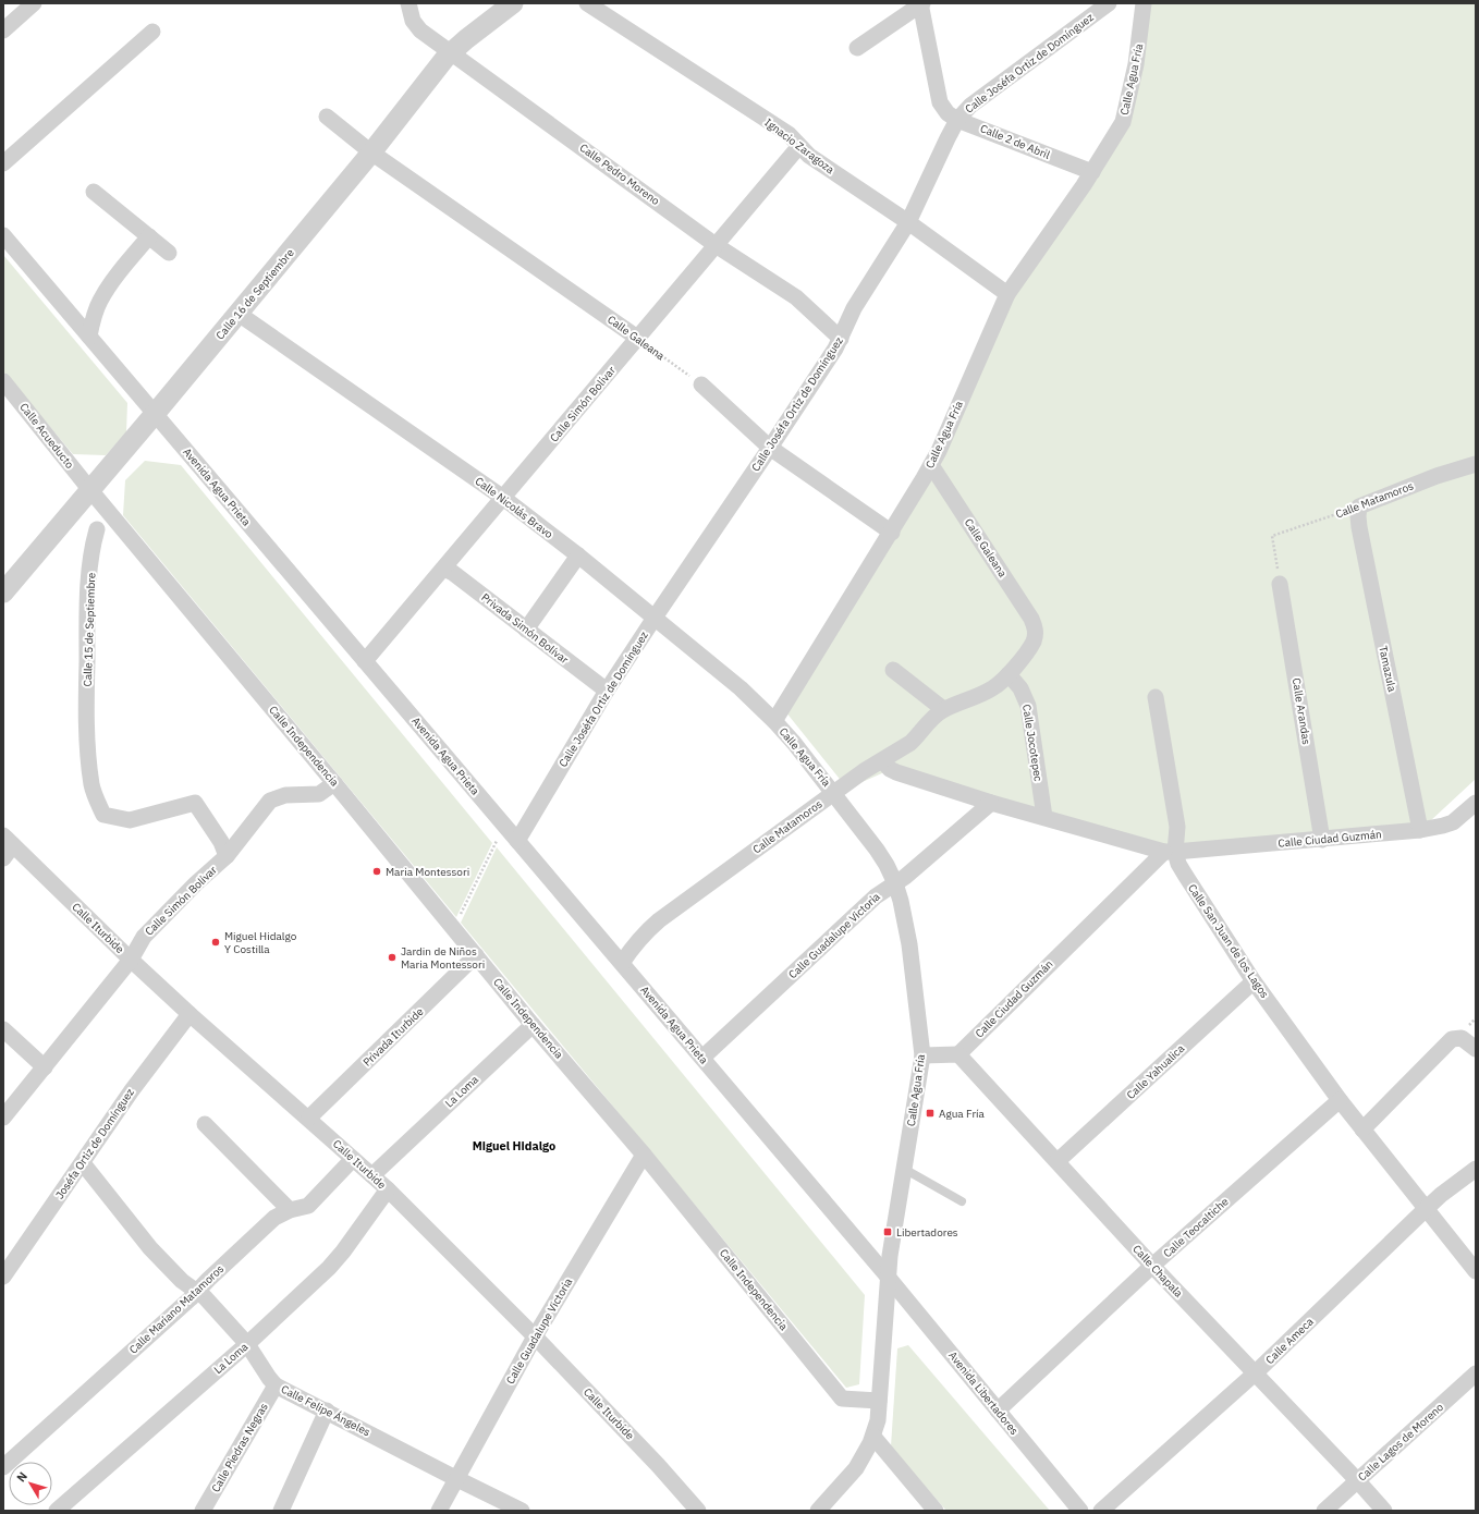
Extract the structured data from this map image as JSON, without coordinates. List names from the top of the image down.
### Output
{
  "streets": {
    "street": [
      "Calle Joséfa Ortiz de Domínguez",
      "Calle Agua Fría",
      "Calle 2 de Abril",
      "Ignacio Zaragoza",
      "Calle Pedro Moreno",
      "Calle 16 de Septiembre",
      "Calle Galeana",
      "Calle Simón Bolívar",
      "Calle Acueducto",
      "Avenida Agua Prieta",
      "Calle Matamoros",
      "Calle Nicolás Bravo",
      "Privada Simón Bolívar",
      "Calle 15 de Septiembre",
      "Tamazula",
      "Calle Arandas",
      "Calle Jocotepec",
      "Calle Independencia",
      "Calle Ciudad Guzmán",
      "Calle Iturbide",
      "Calle Guadalupe Victoria",
      "Calle San Juan de los Lagos",
      "Privada Iturbide",
      "Calle Yahualica",
      "La Loma",
      "Joséfa Ortiz de Domínguez",
      "Calle Teocaltiche",
      "Calle Chapala",
      "Calle Mariano Matamoros",
      "Calle Ameca",
      "Avenida Libertadores",
      "Calle Felipe Ángeles",
      "Calle Lagos de Moreno",
      "Calle Piedras Negras"
    ]
  },
  "crossings": [
    ["Calle Joséfa Ortiz de Domínguez", "Calle 2 de Abril"],
    ["Calle Joséfa Ortiz de Domínguez", "Ignacio Zaragoza"],
    ["Calle Joséfa Ortiz de Domínguez", "Calle Pedro Moreno"],
    ["Calle Joséfa Ortiz de Domínguez", "Avenida Agua Prieta"],
    ["Calle Joséfa Ortiz de Domínguez", "Calle Nicolás Bravo"],
    ["Calle Joséfa Ortiz de Domínguez", "Privada Simón Bolívar"],
    ["Calle Agua Fría", "Calle 2 de Abril"],
    ["Calle Agua Fría", "Ignacio Zaragoza"],
    ["Calle Agua Fría", "Calle Galeana"],
    ["Calle Agua Fría", "Avenida Agua Prieta"],
    ["Calle Agua Fría", "Calle Matamoros"],
    ["Calle Agua Fría", "Calle Nicolás Bravo"],
    ["Calle Agua Fría", "Calle Independencia"],
    ["Calle Agua Fría", "Calle Guadalupe Victoria"],
    ["Calle Agua Fría", "Avenida Libertadores"],
    ["Ignacio Zaragoza", "Calle Simón Bolívar"],
    ["Calle Pedro Moreno", "Calle 16 de Septiembre"],
    ["Calle Pedro Moreno", "Calle Simón Bolívar"],
    ["Calle 16 de Septiembre", "Calle Galeana"],
    ["Calle 16 de Septiembre", "Calle Acueducto"],
    ["Calle 16 de Septiembre", "Avenida Agua Prieta"],
    ["Calle 16 de Septiembre", "Calle Nicolás Bravo"],
    ["Calle 16 de Septiembre", "Calle Independencia"],
    ["Calle Galeana", "Calle Simón Bolívar"],
    ["Calle Galeana", "Calle Matamoros"],
    ["Calle Simón Bolívar", "Avenida Agua Prieta"],
    ["Calle Simón Bolívar", "Calle Nicolás Bravo"],
    ["Calle Simón Bolívar", "Privada Simón Bolívar"],
    ["Calle Simón Bolívar", "Calle 15 de Septiembre"],
    ["Calle Simón Bolívar", "Calle Independencia"],
    ["Calle Simón Bolívar", "Calle Iturbide"],
    ["Calle Acueducto", "Calle Independencia"],
    ["Avenida Agua Prieta", "Calle Matamoros"],
    ["Avenida Agua Prieta", "Calle Guadalupe Victoria"],
    ["Avenida Agua Prieta", "Avenida Libertadores"],
    ["Calle Matamoros", "Tamazula"],
    ["Calle Matamoros", "Calle Arandas"],
    ["Calle Matamoros", "Calle Jocotepec"],
    ["Tamazula", "Calle Ciudad Guzmán"],
    ["Calle Arandas", "Calle Ciudad Guzmán"],
    ["Calle Independencia", "Calle Guadalupe Victoria"],
    ["Calle Independencia", "Privada Iturbide"],
    ["Calle Independencia", "La Loma"],
    ["Calle Ciudad Guzmán", "Calle San Juan de los Lagos"],
    ["Calle Ciudad Guzmán", "Calle Chapala"],
    ["Calle Iturbide", "Calle Guadalupe Victoria"],
    ["Calle Iturbide", "Privada Iturbide"],
    ["Calle Iturbide", "La Loma"],
    ["Calle Iturbide", "Joséfa Ortiz de Domínguez"],
    ["Calle Iturbide", "Calle Mariano Matamoros"],
    ["Calle Guadalupe Victoria", "Calle Felipe Ángeles"],
    ["Calle San Juan de los Lagos", "Calle Yahualica"],
    ["Calle San Juan de los Lagos", "Calle Teocaltiche"],
    ["Calle San Juan de los Lagos", "Calle Ameca"],
    ["Calle Yahualica", "Calle Chapala"],
    ["La Loma", "Calle Felipe Ángeles"],
    ["Joséfa Ortiz de Domínguez", "Calle Felipe Ángeles"],
    ["Calle Teocaltiche", "Calle Chapala"],
    ["Calle Teocaltiche", "Avenida Libertadores"],
    ["Calle Chapala", "Calle Ameca"],
    ["Calle Chapala", "Calle Lagos de Moreno"],
    ["Calle Mariano Matamoros", "Calle Felipe Ángeles"],
    ["Calle Felipe Ángeles", "Calle Piedras Negras"]
  ],
  "districts": ["Miguel Hidalgo"],
  "places": {
    "other": ["Maria Montessori", "Miguel Hidalgo Y Costilla", "Jardin de Niños Maria Montessori"],
    "transit": ["Agua Fría", "Libertadores"]
  },
  "north": "top left"
}
